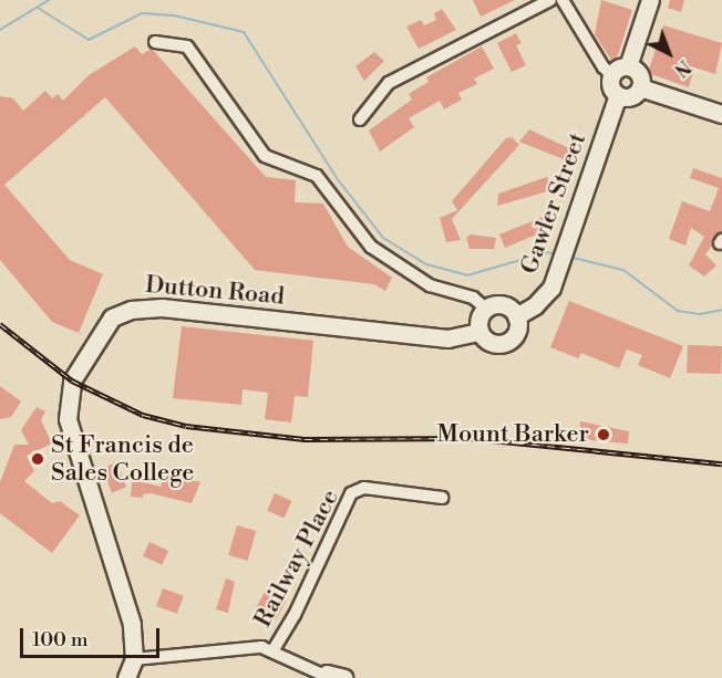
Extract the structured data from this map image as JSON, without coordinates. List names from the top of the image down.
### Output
{
  "streets": {
    "street": ["Gawler Street", "Dutton Road", "Railway Place"]
  },
  "crossings": [
    ["Gawler Street", "Dutton Road"]
  ],
  "places": ["Mount Barker", "St Francis de Sales College"],
  "scale_bar": "100 m",
  "north": "bottom right"
}
